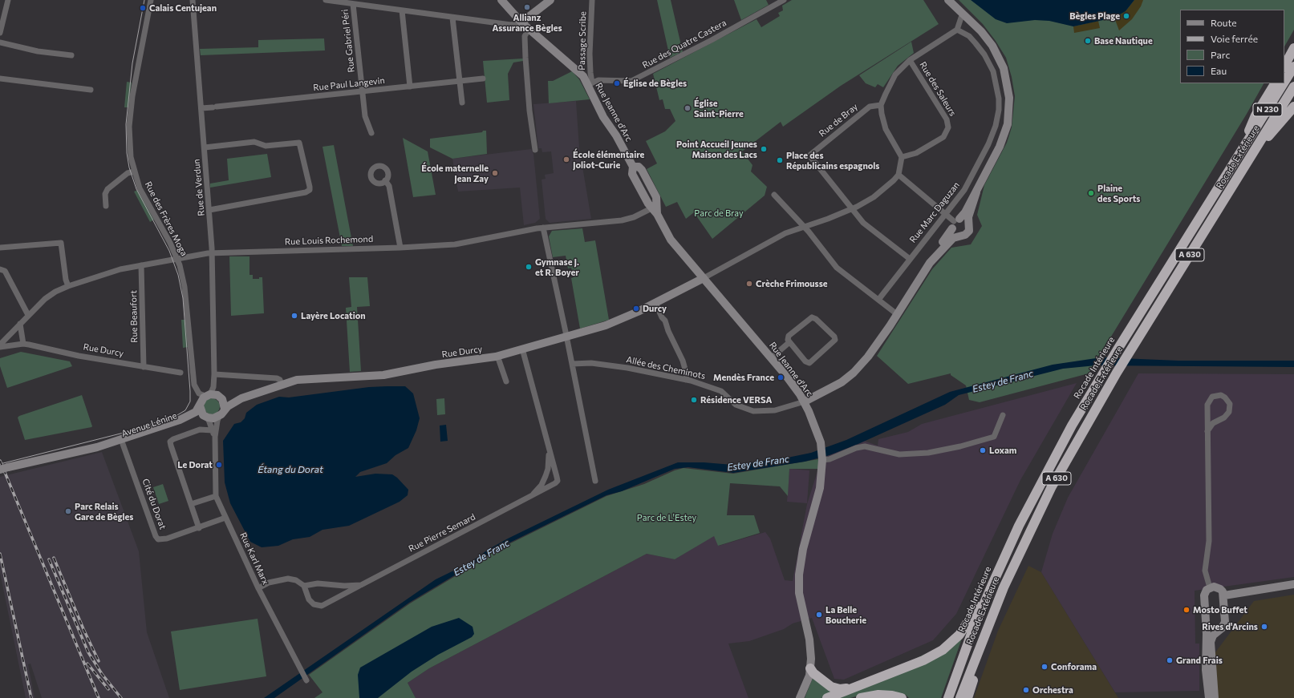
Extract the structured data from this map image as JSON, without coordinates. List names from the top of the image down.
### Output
{
  "streets": {
    "highway": [
      "N 230",
      "Rocade Extérieure",
      "A 630",
      "Rocade Intérieure"
    ],
    "street": [
      "Rue Gabriel Péri",
      "Passage Scribe",
      "Rue des Quatre Castera",
      "Rue Paul Langevin",
      "Rue des Saleurs",
      "Rue Jeanne d'Arc",
      "Rue de Bray",
      "Rue de Verdun",
      "Rue Marc Daguzan",
      "Rue des Frères Moga",
      "Rue Louis Rochemond",
      "Rue Beaufort",
      "Rue Durcy",
      "Allée des Cheminots",
      "Avenue Lénine",
      "Cité du Dorat",
      "Rue Pierre Semard",
      "Rue Karl Marx"
    ]
  },
  "crossings": [
    ["Rue Gabriel Péri", "Rue Paul Langevin"],
    ["Passage Scribe", "Rue des Quatre Castera"],
    ["Passage Scribe", "Rue Jeanne d'Arc"],
    ["Rue des Quatre Castera", "Rue Jeanne d'Arc"],
    ["Rue Paul Langevin", "Rue de Verdun"],
    ["Rue Jeanne d'Arc", "Rue Louis Rochemond"],
    ["Rue Jeanne d'Arc", "Rue Durcy"],
    ["Rue Jeanne d'Arc", "Allée des Cheminots"],
    ["Rue de Verdun", "Rue des Frères Moga"],
    ["Rue de Verdun", "Rue Louis Rochemond"],
    ["Rue de Verdun", "Avenue Lénine"],
    ["Rue de Verdun", "Rue Karl Marx"],
    ["Rue des Frères Moga", "Rue Louis Rochemond"],
    ["Rue des Frères Moga", "Avenue Lénine"],
    ["Rue des Frères Moga", "Rue Karl Marx"],
    ["Rue Louis Rochemond", "Rue Beaufort"],
    ["Rue Beaufort", "Rue Durcy"],
    ["Rue Durcy", "Rue Pierre Semard"],
    ["Avenue Lénine", "Cité du Dorat"],
    ["Avenue Lénine", "Rue Karl Marx"],
    ["Cité du Dorat", "Rue Karl Marx"]
  ],
  "water": ["Estey de Franc", "Étang du Dorat"],
  "parks": ["Parc de Bray", "Parc de L'Estey"],
  "places": [
    "Allianz Assurance Bègles",
    "Calais Centujean",
    "Bègles Plage",
    "Base Nautique",
    "Église de Bègles",
    "Église Saint-Pierre",
    "Point Accueil Jeunes Maison des Lacs",
    "École élémentaire Joliot-Curie",
    "Place des Républicains espagnols",
    "École maternelle Jean Zay",
    "Plaine des Sports",
    "Gymnase J. et R. Boyer",
    "Crèche Frimousse",
    "Durcy",
    "Layère Location",
    "Mendès France",
    "Résidence VERSA",
    "Loxam",
    "Le Dorat",
    "Parc Relais Gare de Bègles",
    "Mosto Buffet",
    "La Belle Boucherie",
    "Rives d'Arcins",
    "Grand Frais",
    "Conforama",
    "Orchestra"
  ],
  "legend": [
    "Route",
    "Voie ferrée",
    "Parc",
    "Eau"
  ]
}
